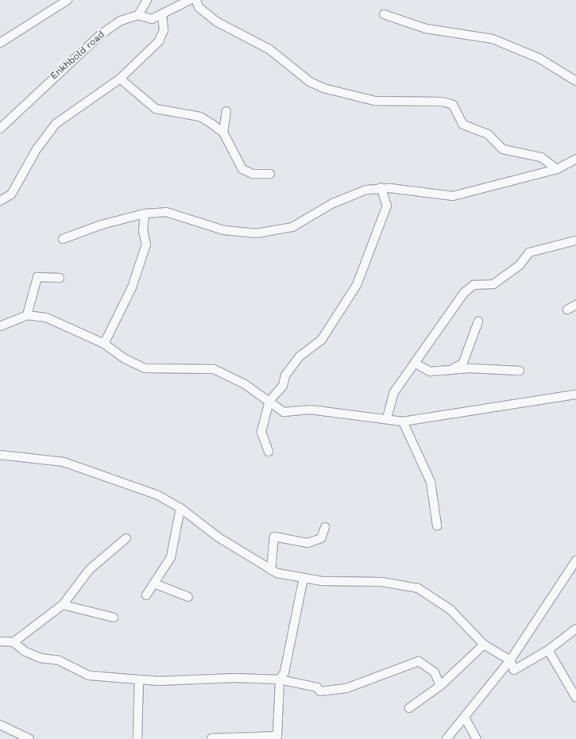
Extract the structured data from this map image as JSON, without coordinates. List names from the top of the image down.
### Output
{
  "streets": {
    "street": ["Enkhbold road"]
  }
}
